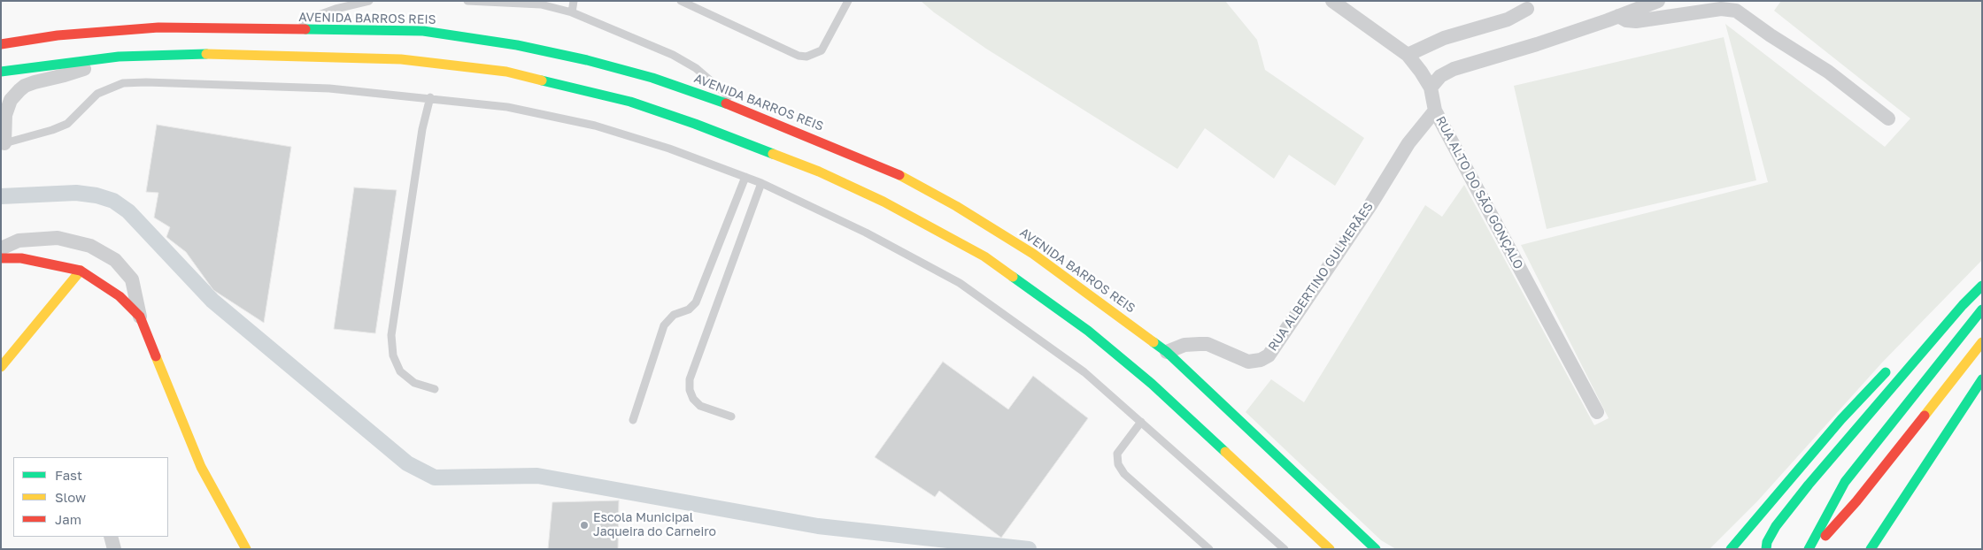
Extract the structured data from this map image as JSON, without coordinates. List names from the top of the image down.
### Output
{
  "streets": {
    "main road": ["AVENIDA BARROS REIS"],
    "street": ["RUA ALTO DO SÃO GONÇALO", "RUA ALBERTINO GULMERÃES"]
  },
  "crossings": [
    ["AVENIDA BARROS REIS", "RUA ALBERTINO GULMERÃES"],
    ["RUA ALTO DO SÃO GONÇALO", "RUA ALBERTINO GULMERÃES"]
  ],
  "places": ["Escola Municipal Jaqueira do Carneiro"],
  "legend": ["Fast", "Slow", "Jam"]
}
